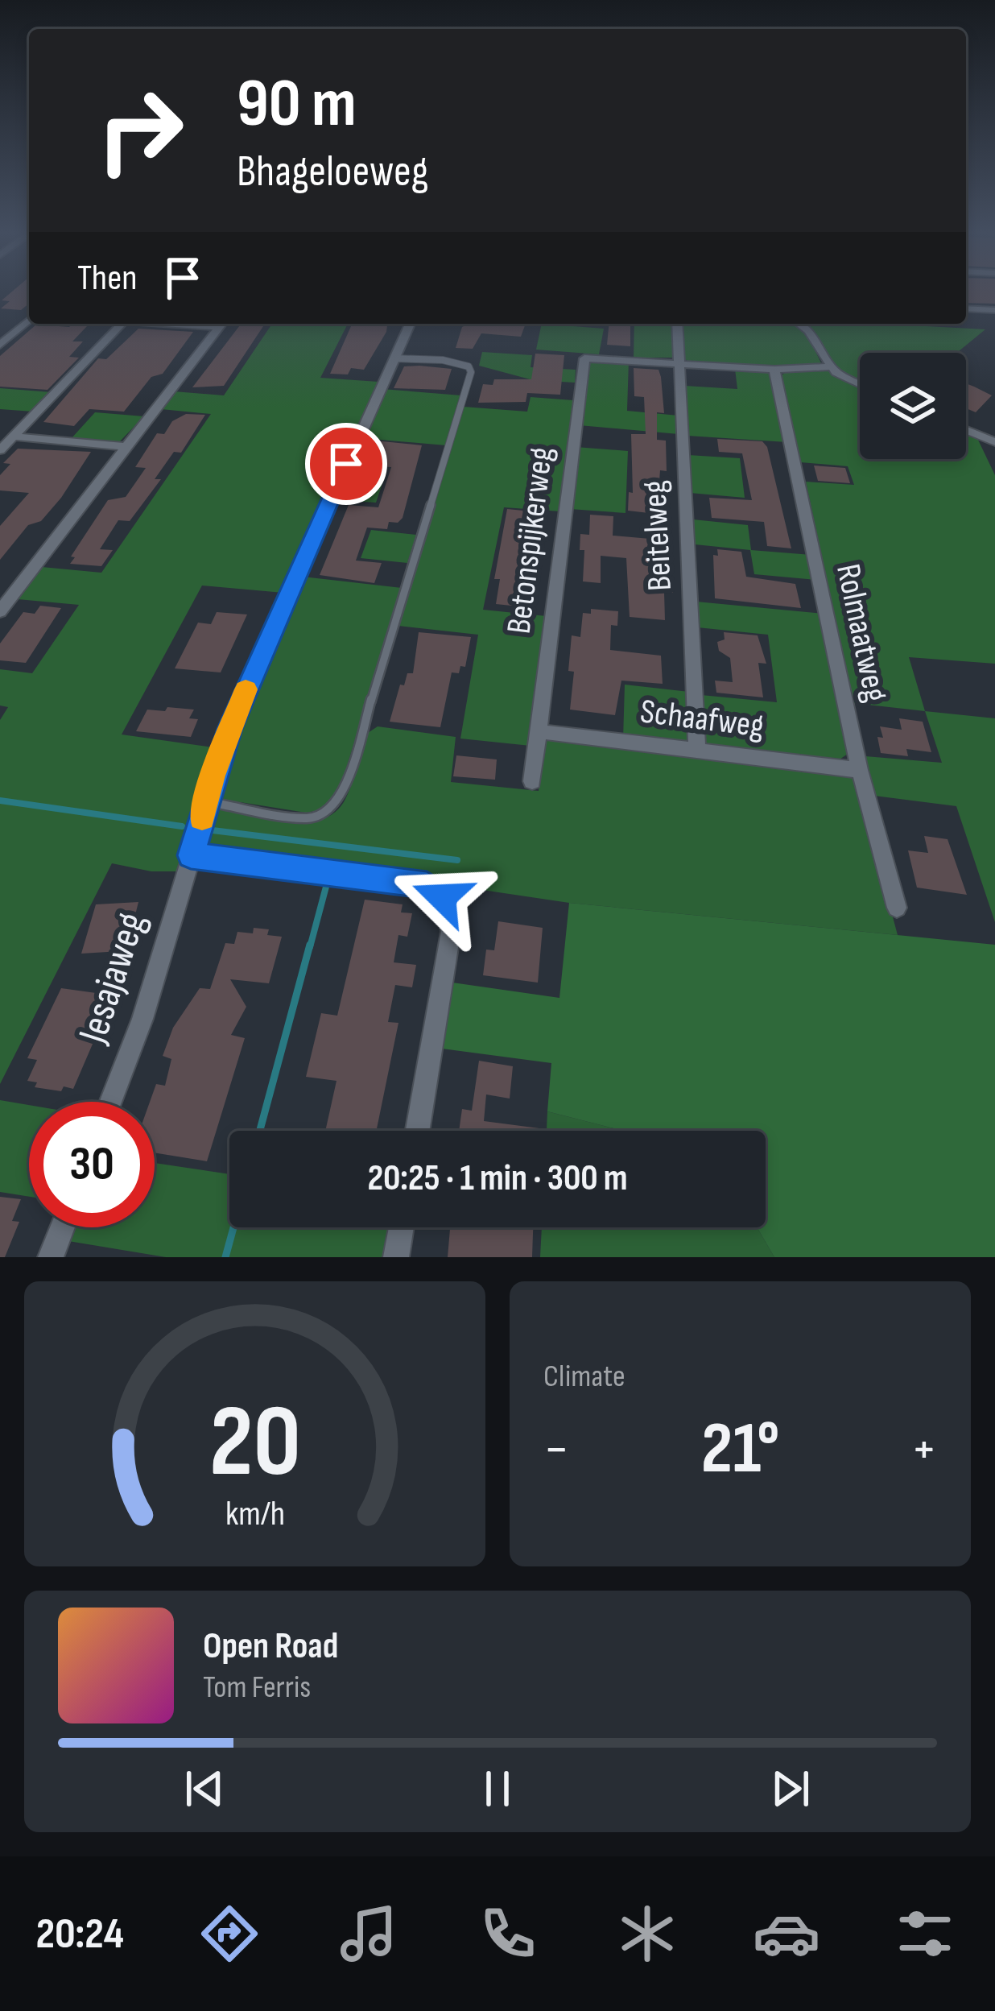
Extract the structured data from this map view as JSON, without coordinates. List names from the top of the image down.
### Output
{
  "streets": {
    "street": [
      "Beitelweg",
      "Betonspijkerweg",
      "Rolmaatweg",
      "Schaafweg",
      "Jesajaweg"
    ]
  },
  "crossings": [
    ["Beitelweg", "Betonspijkerweg"],
    ["Beitelweg", "Schaafweg"],
    ["Betonspijkerweg", "Schaafweg"],
    ["Rolmaatweg", "Schaafweg"]
  ],
  "page": {
    "turn": ["90 m", "Bhageloeweg"],
    "then": "Then",
    "limit": "30",
    "trip": "20:25 · 1 min · 300 m",
    "tile": "Climate",
    "heat": ["−", "21°", "+"],
    "song": ["Open Road", "Tom Ferris"],
    "tabs": "20:24",
    "gauge": ["20", "km/h"]
  }
}
